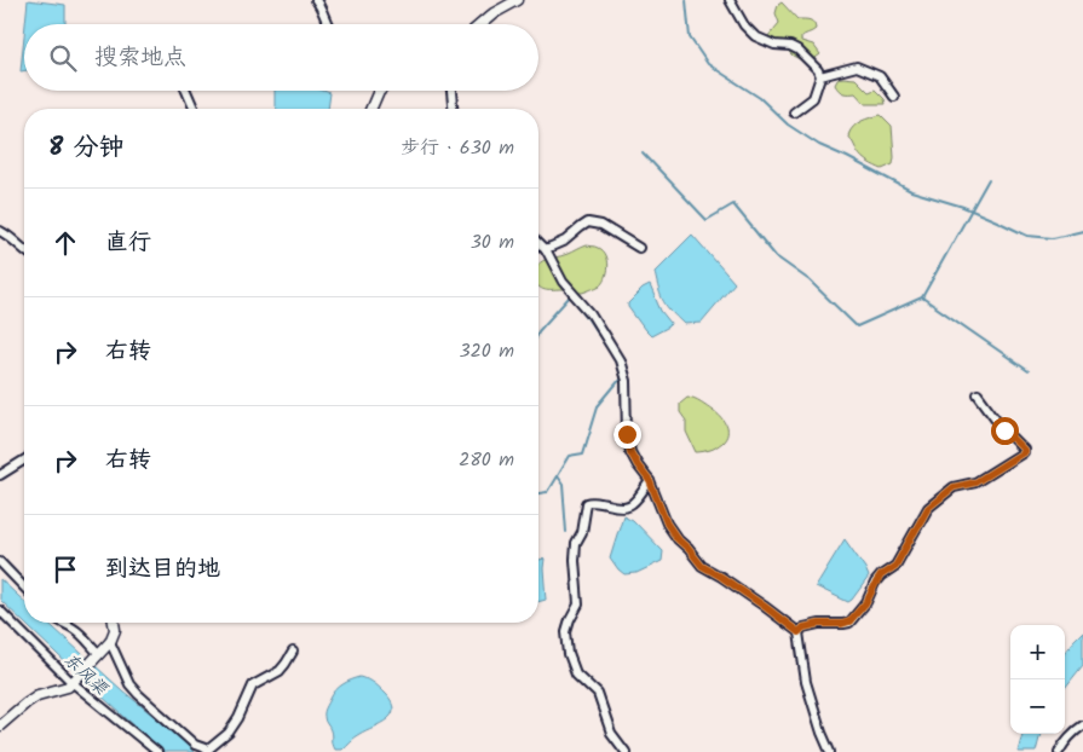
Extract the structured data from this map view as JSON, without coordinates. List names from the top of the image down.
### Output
{
  "water": ["东风渠"],
  "page": {
    "search": "搜索地点",
    "heading": ["8 分钟", "步行 · 630 m"],
    "list": [
      ["直行", "30 m"],
      ["右转", "320 m"],
      ["右转", "280 m"],
      "到达目的地"
    ],
    "map_buttons": ["+", "−"]
  }
}
